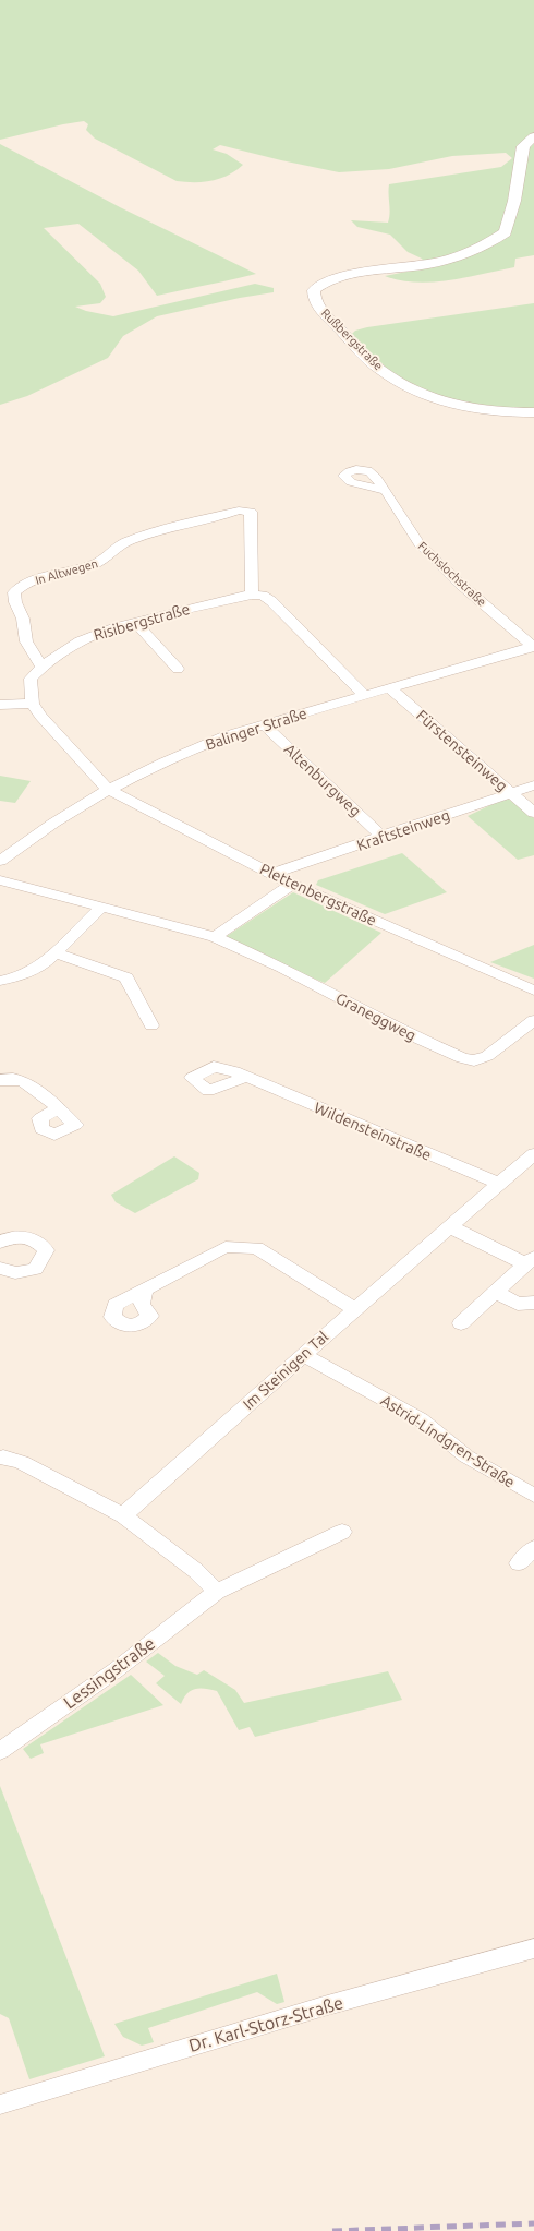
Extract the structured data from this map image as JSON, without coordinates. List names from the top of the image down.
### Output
{
  "streets": {
    "street": [
      "Rußbergstraße",
      "In Altwegen",
      "Fuchslochstraße",
      "Risibergstraße",
      "Balinger Straße",
      "Fürstensteinweg",
      "Altenburgweg",
      "Kraftsteinweg",
      "Plettenbergstraße",
      "Graneggweg",
      "Wildensteinstraße",
      "Im Steinigen Tal",
      "Astrid-Lindgren-Straße",
      "Lessingstraße",
      "Dr. Karl-Storz-Straße"
    ]
  },
  "crossings": [
    ["In Altwegen", "Risibergstraße"],
    ["Fuchslochstraße", "Balinger Straße"],
    ["Balinger Straße", "Fürstensteinweg"],
    ["Balinger Straße", "Altenburgweg"],
    ["Balinger Straße", "Plettenbergstraße"],
    ["Fürstensteinweg", "Kraftsteinweg"],
    ["Altenburgweg", "Kraftsteinweg"],
    ["Kraftsteinweg", "Plettenbergstraße"],
    ["Wildensteinstraße", "Im Steinigen Tal"],
    ["Im Steinigen Tal", "Astrid-Lindgren-Straße"]
  ]
}
